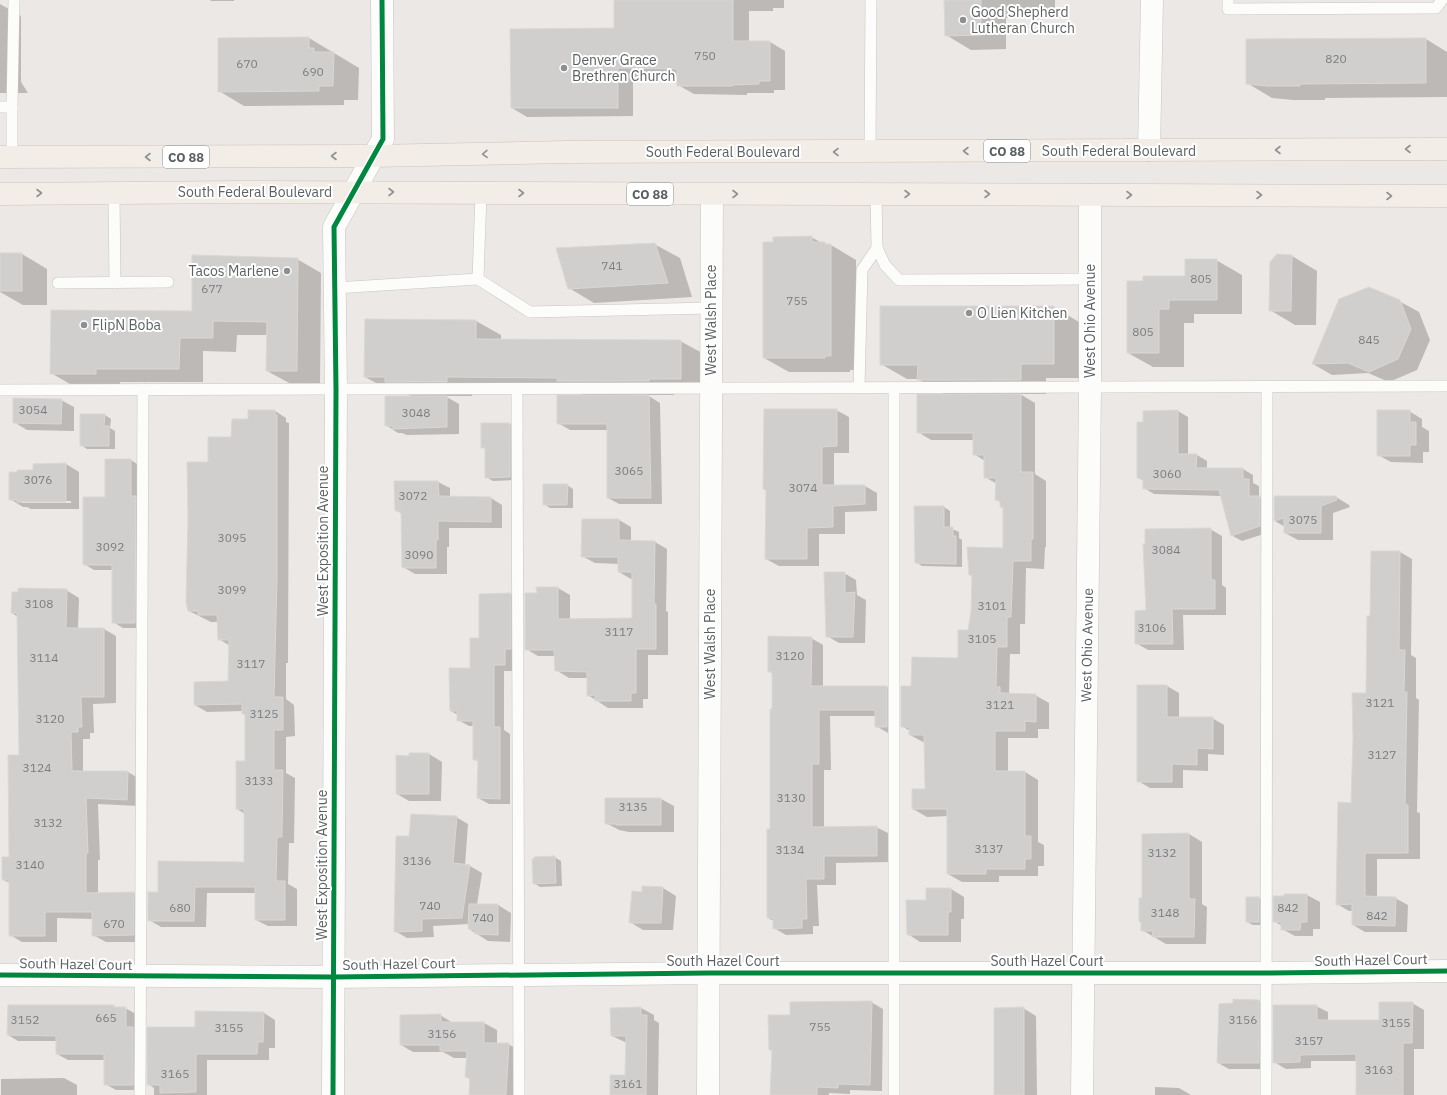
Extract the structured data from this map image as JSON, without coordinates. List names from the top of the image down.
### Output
{
  "streets": {
    "main road": ["CO 88", "South Federal Boulevard"],
    "street": [
      "West Walsh Place",
      "West Ohio Avenue",
      "West Exposition Avenue",
      "South Hazel Court"
    ]
  },
  "crossings": [
    ["South Federal Boulevard", "West Walsh Place"],
    ["South Federal Boulevard", "West Ohio Avenue"],
    ["South Federal Boulevard", "West Exposition Avenue"],
    ["West Walsh Place", "South Hazel Court"],
    ["West Ohio Avenue", "South Hazel Court"],
    ["West Exposition Avenue", "South Hazel Court"]
  ],
  "places": [
    "Good Shepherd Lutheran Church",
    "Denver Grace Brethren Church",
    "Tacos Marlene",
    "O Lien Kitchen",
    "FlipN Boba"
  ],
  "house_numbers": [
    "750",
    "820",
    "670",
    "690",
    "741",
    "805",
    "677",
    "755",
    "805",
    "845",
    "3054",
    "3048",
    "3065",
    "3060",
    "3076",
    "3074",
    "3072",
    "3075",
    "3095",
    "3092",
    "3084",
    "3090",
    "3099",
    "3108",
    "3101",
    "3106",
    "3117",
    "3105",
    "3120",
    "3114",
    "3117",
    "3121",
    "3121",
    "3125",
    "3120",
    "3127",
    "3124",
    "3133",
    "3130",
    "3135",
    "3132",
    "3137",
    "3134",
    "3132",
    "3136",
    "3140",
    "740",
    "680",
    "842",
    "3148",
    "842",
    "740",
    "670",
    "665",
    "3152",
    "3156",
    "3155",
    "755",
    "3155",
    "3156",
    "3157",
    "3163",
    "3165",
    "3161"
  ]
}
